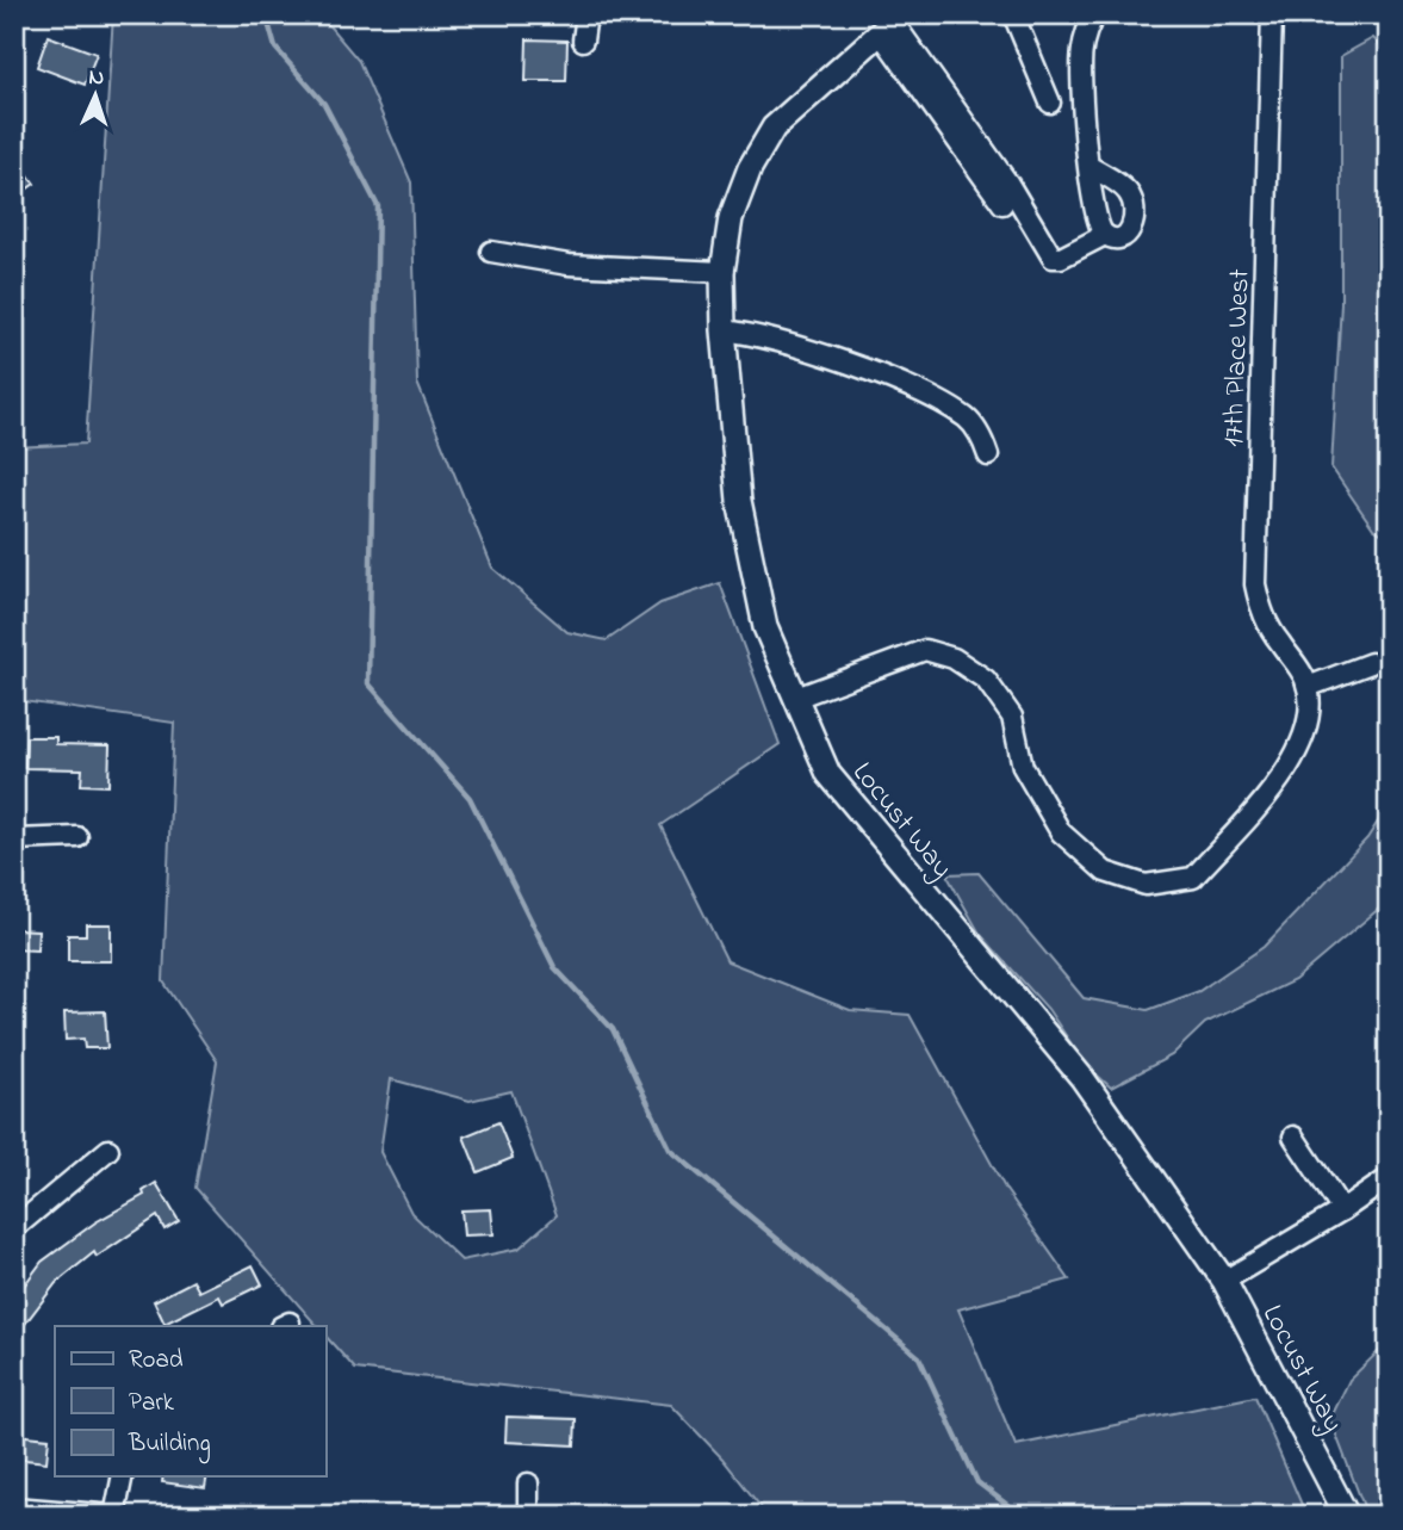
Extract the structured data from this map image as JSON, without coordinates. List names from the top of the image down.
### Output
{
  "streets": {
    "main road": ["Locust Way"],
    "street": ["17th Place West"]
  },
  "legend": ["Road", "Park", "Building"],
  "north": "top"
}
